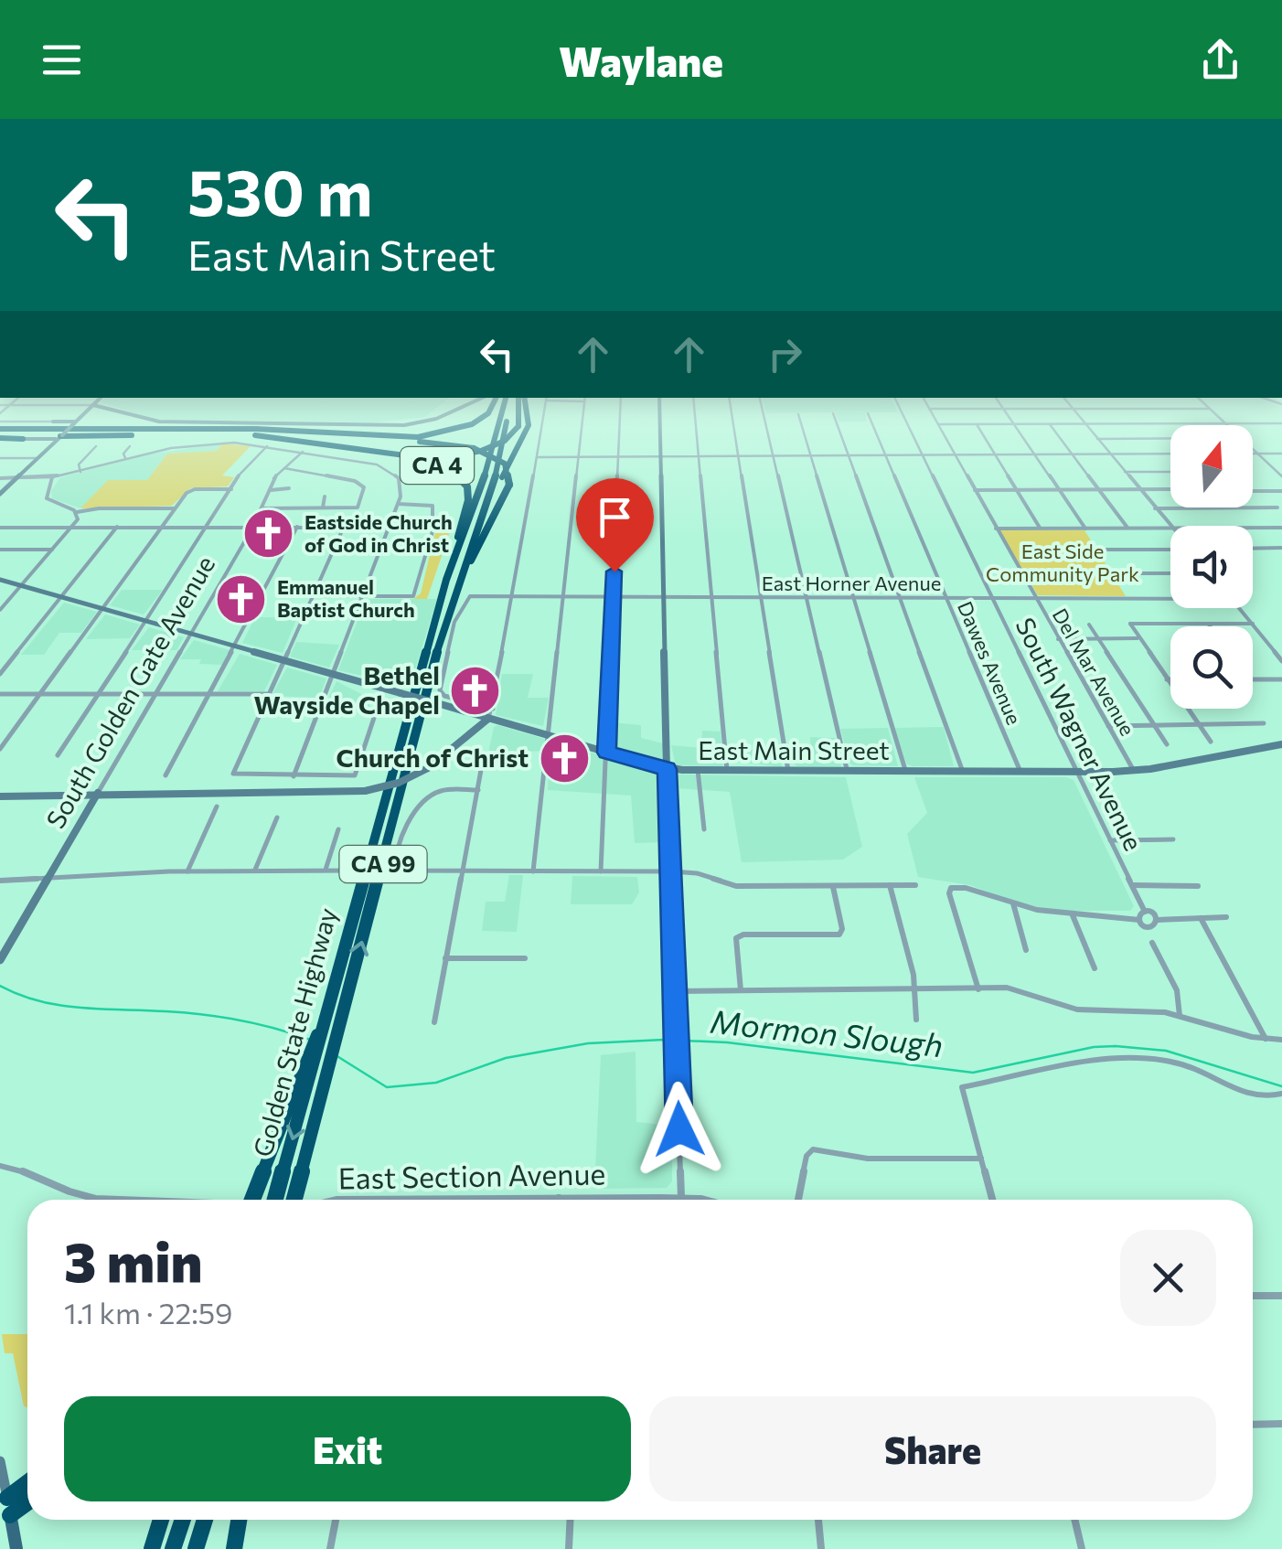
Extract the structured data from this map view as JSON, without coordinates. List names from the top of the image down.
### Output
{
  "streets": {
    "highway": ["CA 4", "CA 99", "Golden State Highway"],
    "street": [
      "East Horner Avenue",
      "Dawes Avenue",
      "Del Mar Avenue",
      "South Golden Gate Avenue",
      "South Wagner Avenue",
      "East Main Street",
      "East Section Avenue"
    ]
  },
  "crossings": [
    ["CA 4", "Golden State Highway"],
    ["East Horner Avenue", "Dawes Avenue"],
    ["East Horner Avenue", "Del Mar Avenue"],
    ["East Horner Avenue", "South Wagner Avenue"],
    ["Dawes Avenue", "East Main Street"],
    ["Del Mar Avenue", "East Main Street"],
    ["South Golden Gate Avenue", "East Main Street"],
    ["South Wagner Avenue", "East Main Street"]
  ],
  "water": ["Mormon Slough"],
  "parks": ["East Side Community Park"],
  "places": {
    "church": [
      "Eastside Church of God in Christ",
      "Emmanuel Baptist Church",
      "Bethel Wayside Chapel",
      "Church of Christ"
    ]
  },
  "north": "top",
  "page": {
    "header": "Waylane",
    "turn": ["530 m", "East Main Street"],
    "heading": ["3 min", "1.1 km · 22:59"],
    "buttons": ["Exit", "Share"]
  }
}
